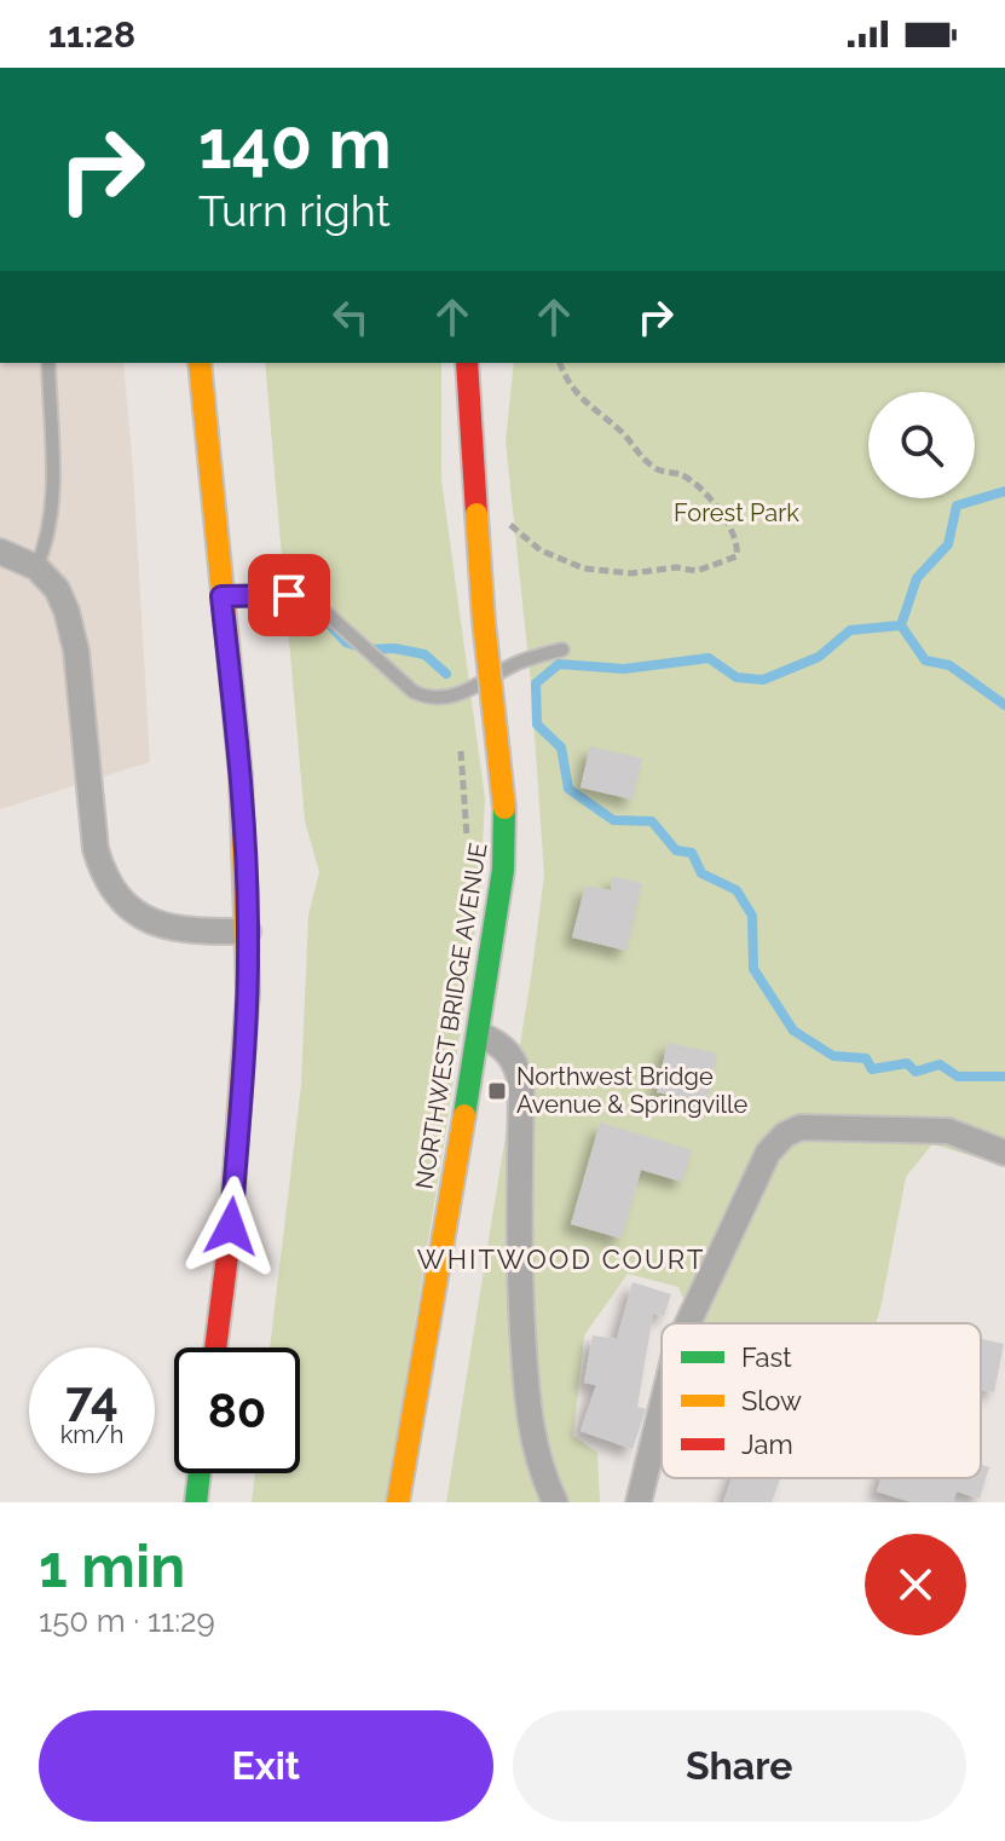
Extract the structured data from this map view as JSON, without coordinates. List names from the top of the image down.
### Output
{
  "streets": {
    "main road": ["NORTHWEST BRIDGE AVENUE"]
  },
  "districts": ["WHITWOOD COURT"],
  "parks": ["Forest Park"],
  "places": {
    "transit": ["Northwest Bridge Avenue & Springville"]
  },
  "legend": ["Fast", "Slow", "Jam"],
  "page": {
    "status": "11:28",
    "turn": ["140 m", "Turn right"],
    "speed": "74 km/h",
    "limit": "80",
    "heading": ["1 min", "150 m · 11:29"],
    "buttons": ["Exit", "Share"]
  }
}
